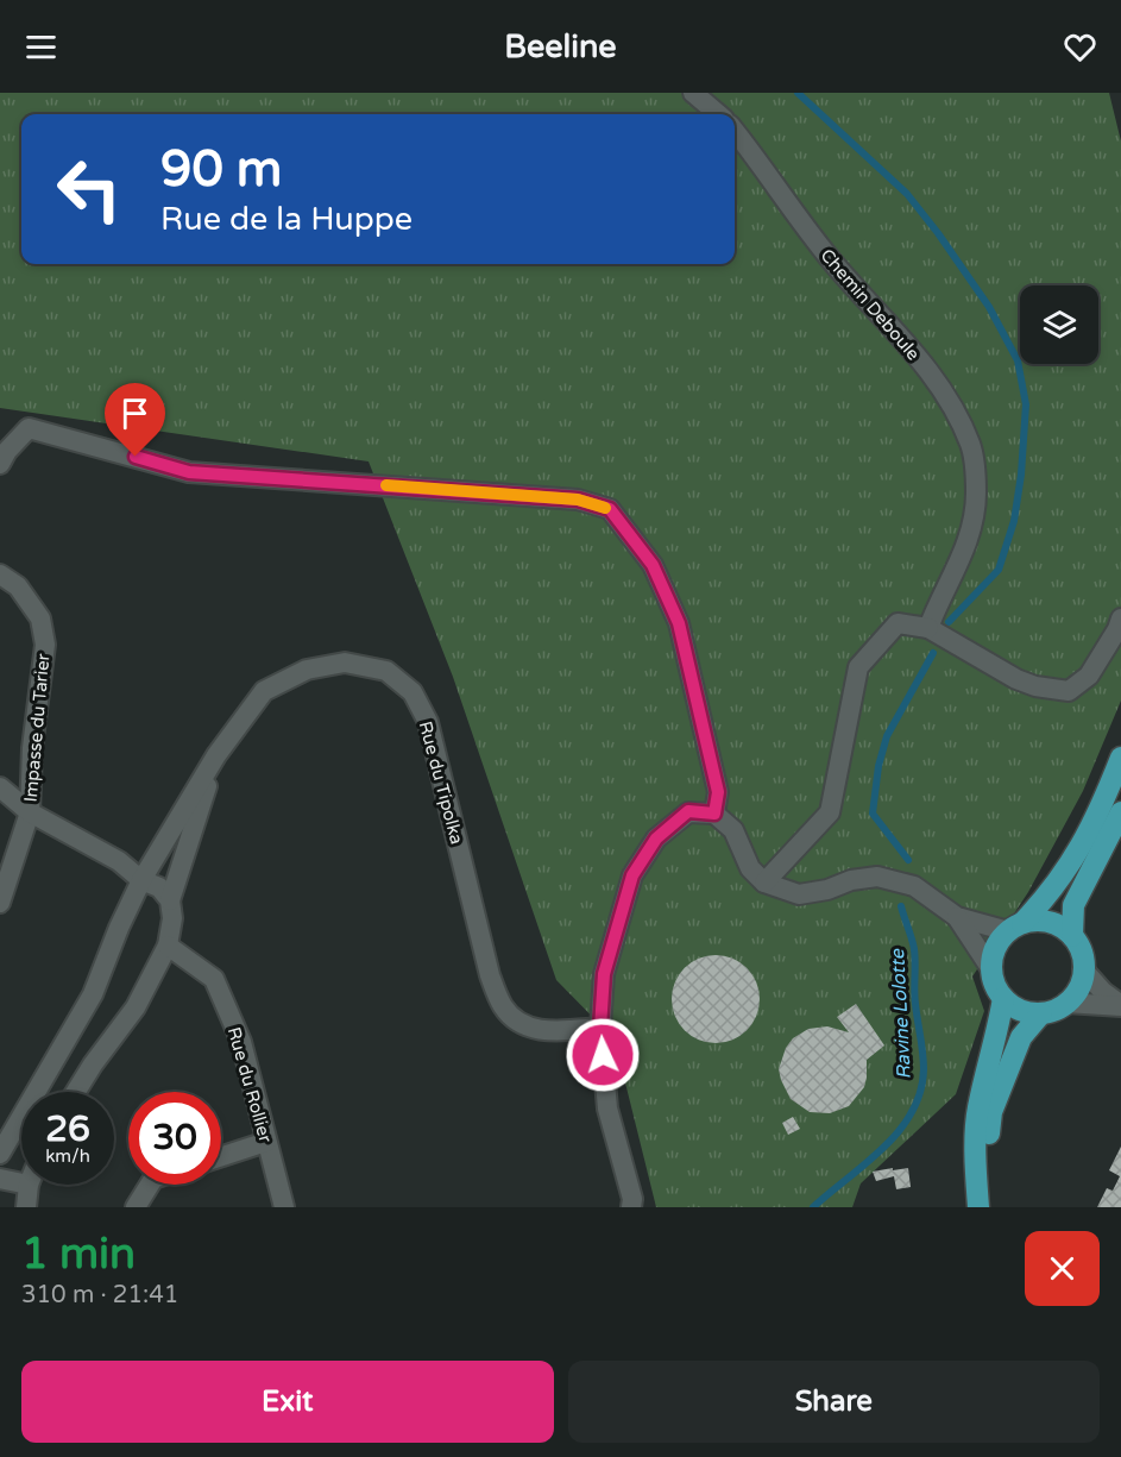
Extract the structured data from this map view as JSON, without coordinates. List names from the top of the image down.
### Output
{
  "streets": {
    "street": [
      "Chemin Deboule",
      "Impasse du Tarier",
      "Rue du Tipolka",
      "Rue du Rollier"
    ]
  },
  "water": ["Ravine Lolotte"],
  "page": {
    "header": "Beeline",
    "turn": ["90 m", "Rue de la Huppe"],
    "speed": "26 km/h",
    "limit": "30",
    "heading": ["1 min", "310 m · 21:41"],
    "buttons": ["Exit", "Share"]
  }
}
